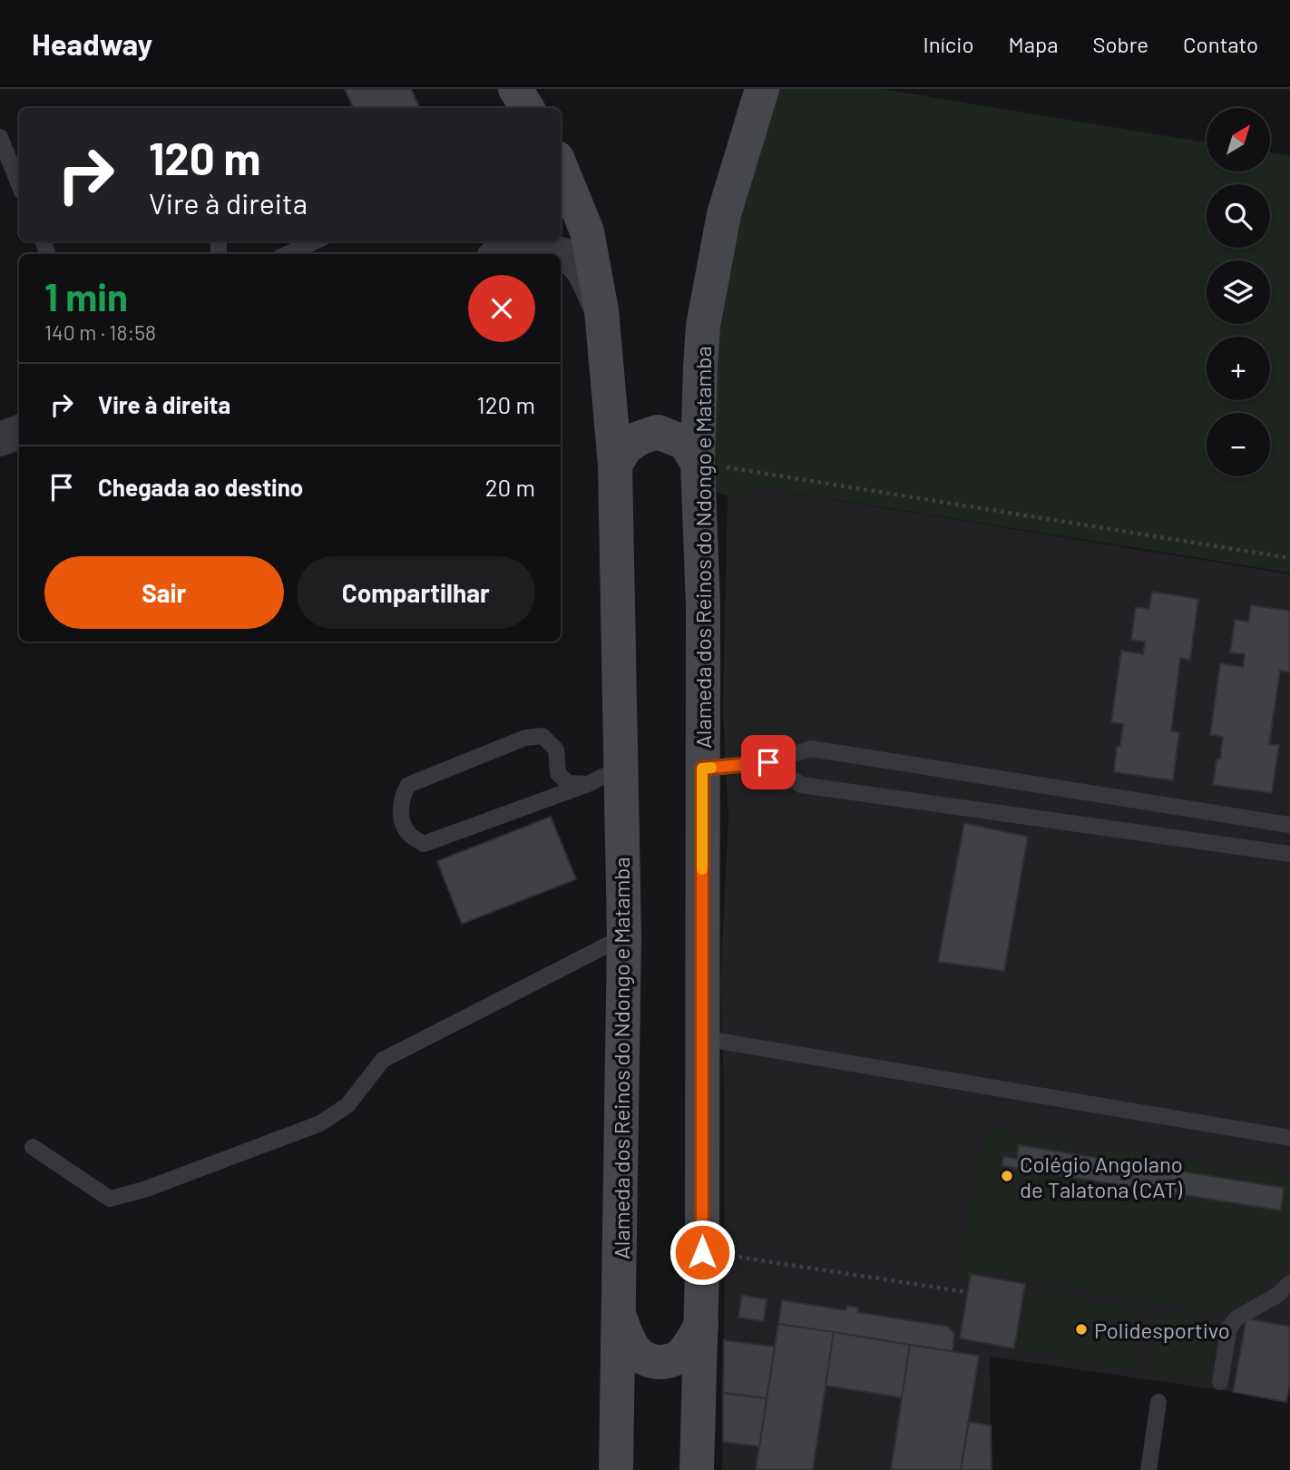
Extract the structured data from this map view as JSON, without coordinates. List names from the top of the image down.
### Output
{
  "streets": {
    "main road": ["Alameda dos Reinos do Ndongo e Matamba"]
  },
  "places": ["Colégio Angolano de Talatona (CAT)", "Polidesportivo"],
  "north": "top right",
  "page": {
    "header": "Headway",
    "nav": [
      "Início",
      "Mapa",
      "Sobre",
      "Contato"
    ],
    "map_buttons": ["+", "−"],
    "turn": ["120 m", "Vire à direita"],
    "heading": ["1 min", "140 m · 18:58"],
    "list": [
      {
        "name": "Vire à direita",
        "value": "120 m"
      },
      {
        "name": "Chegada ao destino",
        "value": "20 m"
      }
    ],
    "buttons": ["Sair", "Compartilhar"]
  }
}
